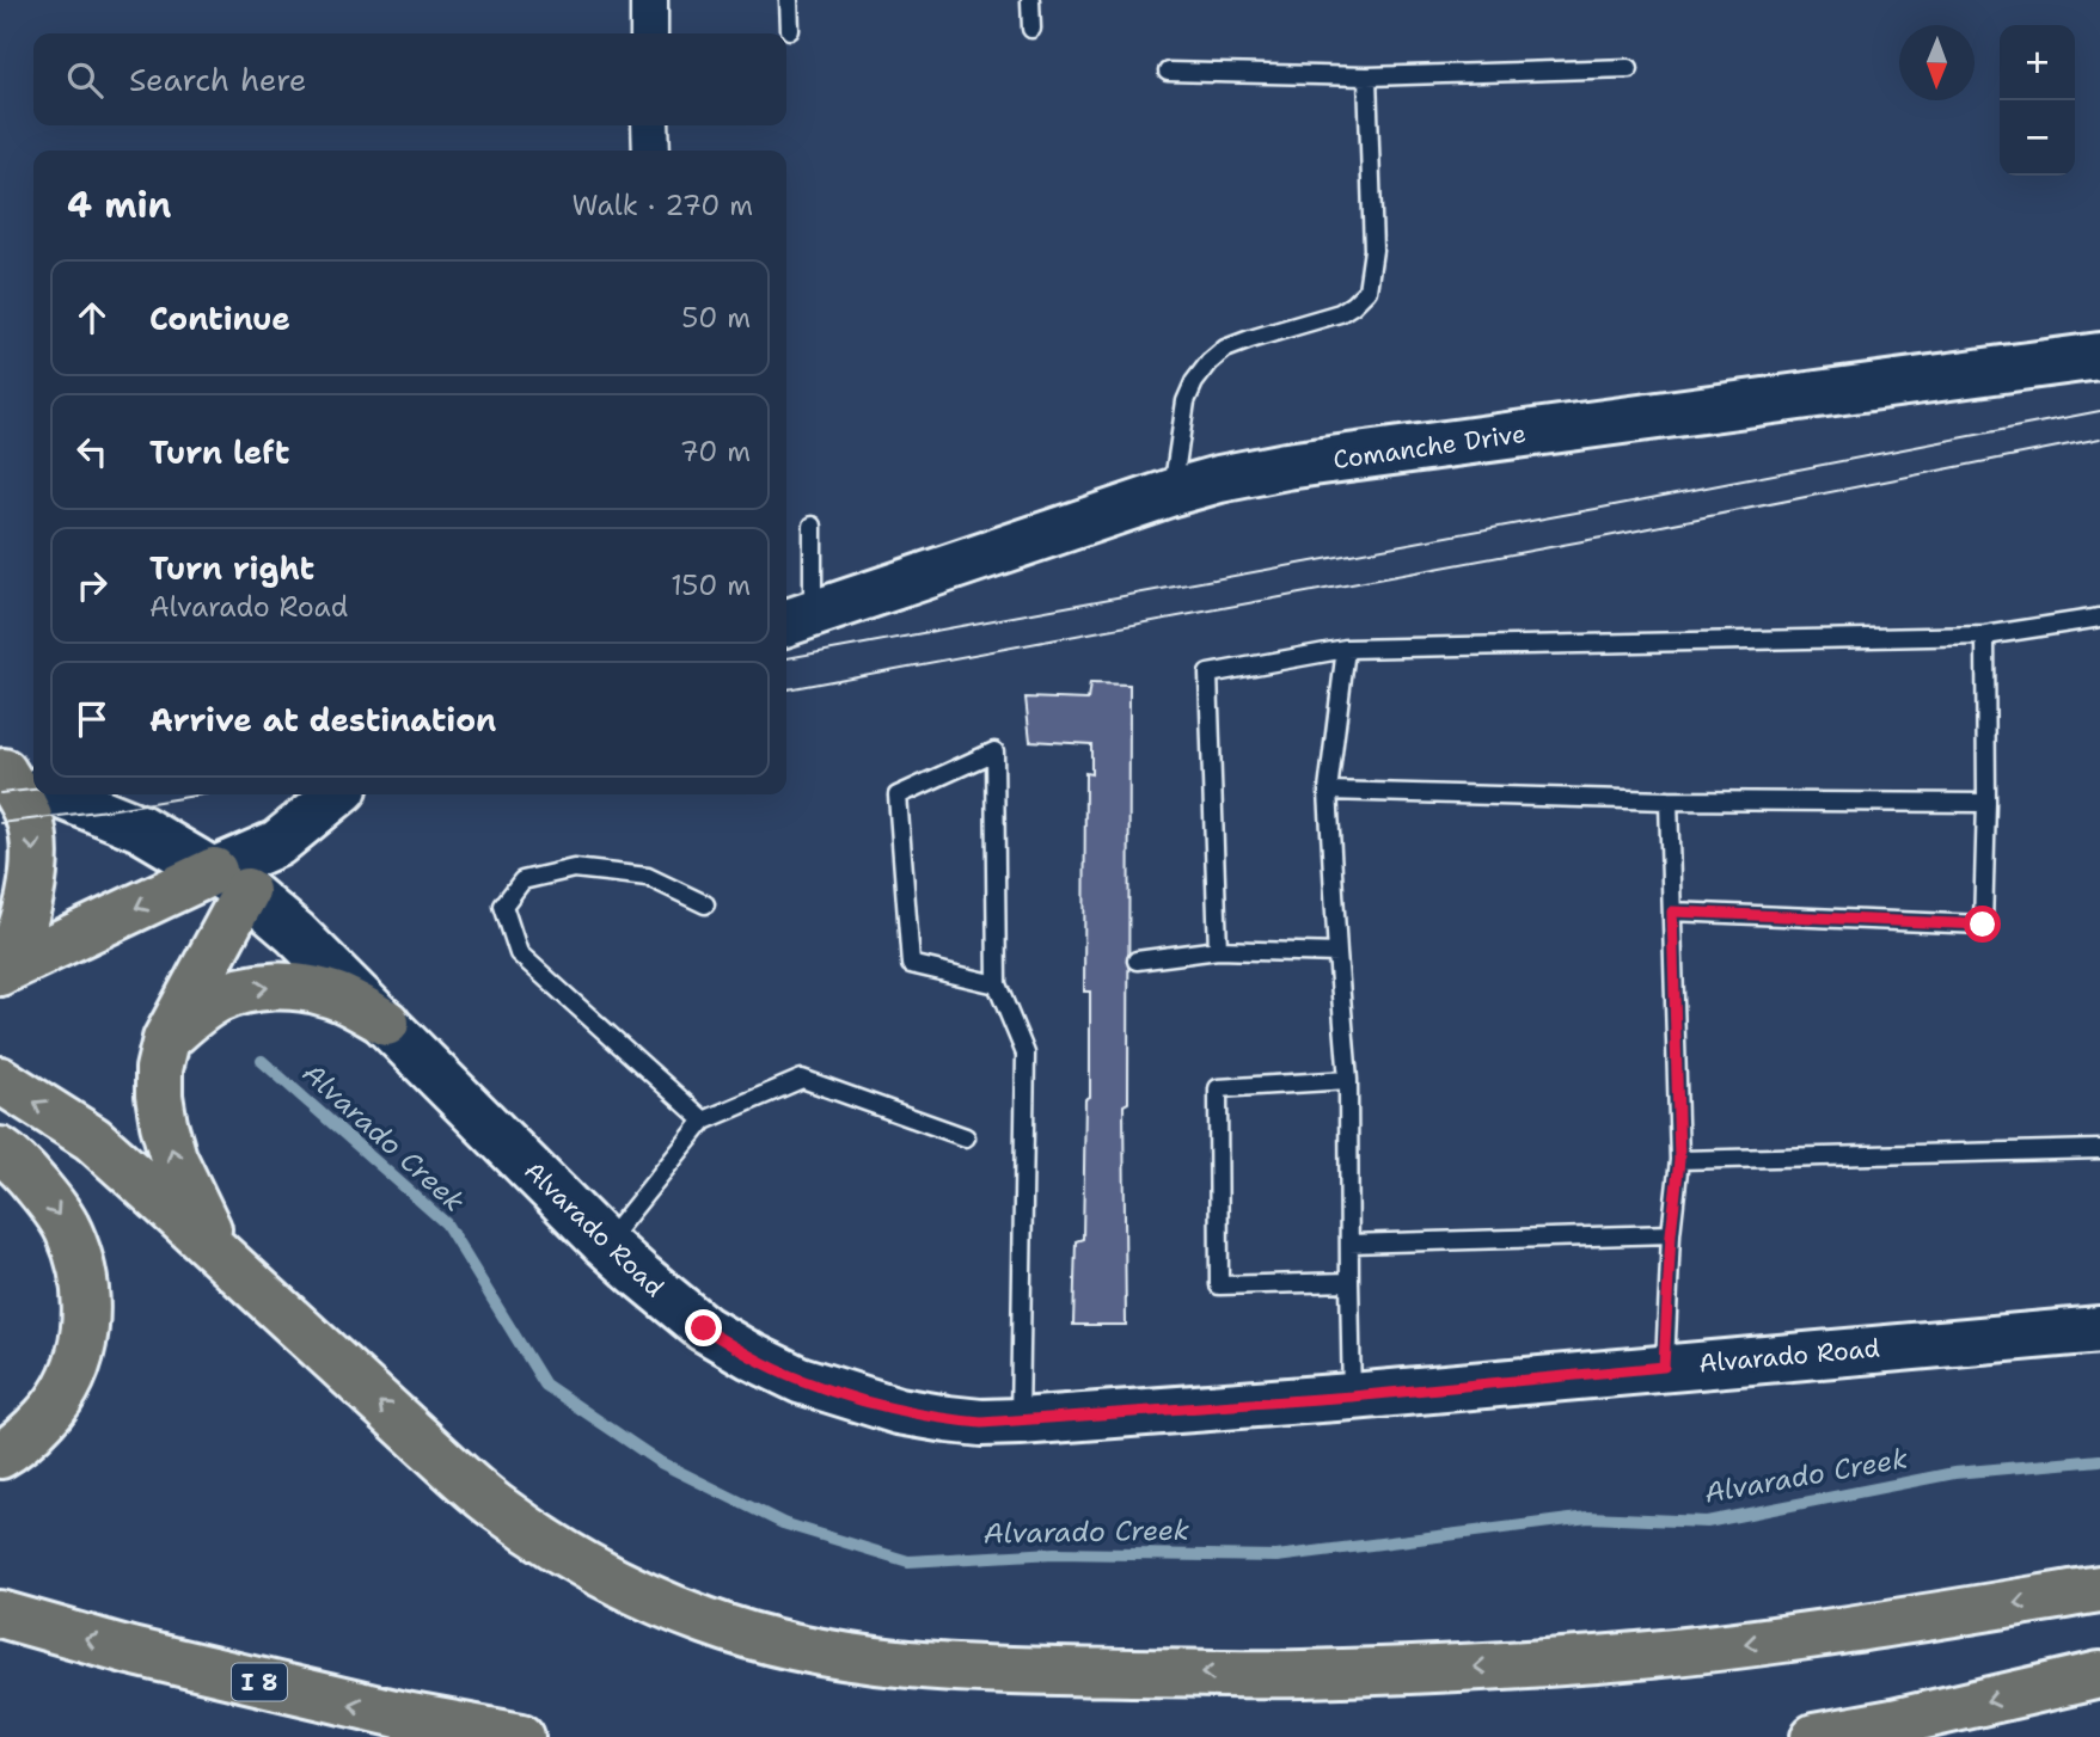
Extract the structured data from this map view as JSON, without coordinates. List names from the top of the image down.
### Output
{
  "streets": {
    "main road": ["I 8"],
    "street": ["Comanche Drive", "Alvarado Road"]
  },
  "water": ["Alvarado Creek"],
  "north": "bottom",
  "page": {
    "map_buttons": ["+", "−"],
    "search": "Search here",
    "heading": ["4 min", "Walk · 270 m"],
    "list": [
      ["Continue", "50 m"],
      ["Turn left", "70 m"],
      ["Turn right", "Alvarado Road", "150 m"],
      "Arrive at destination"
    ]
  }
}
